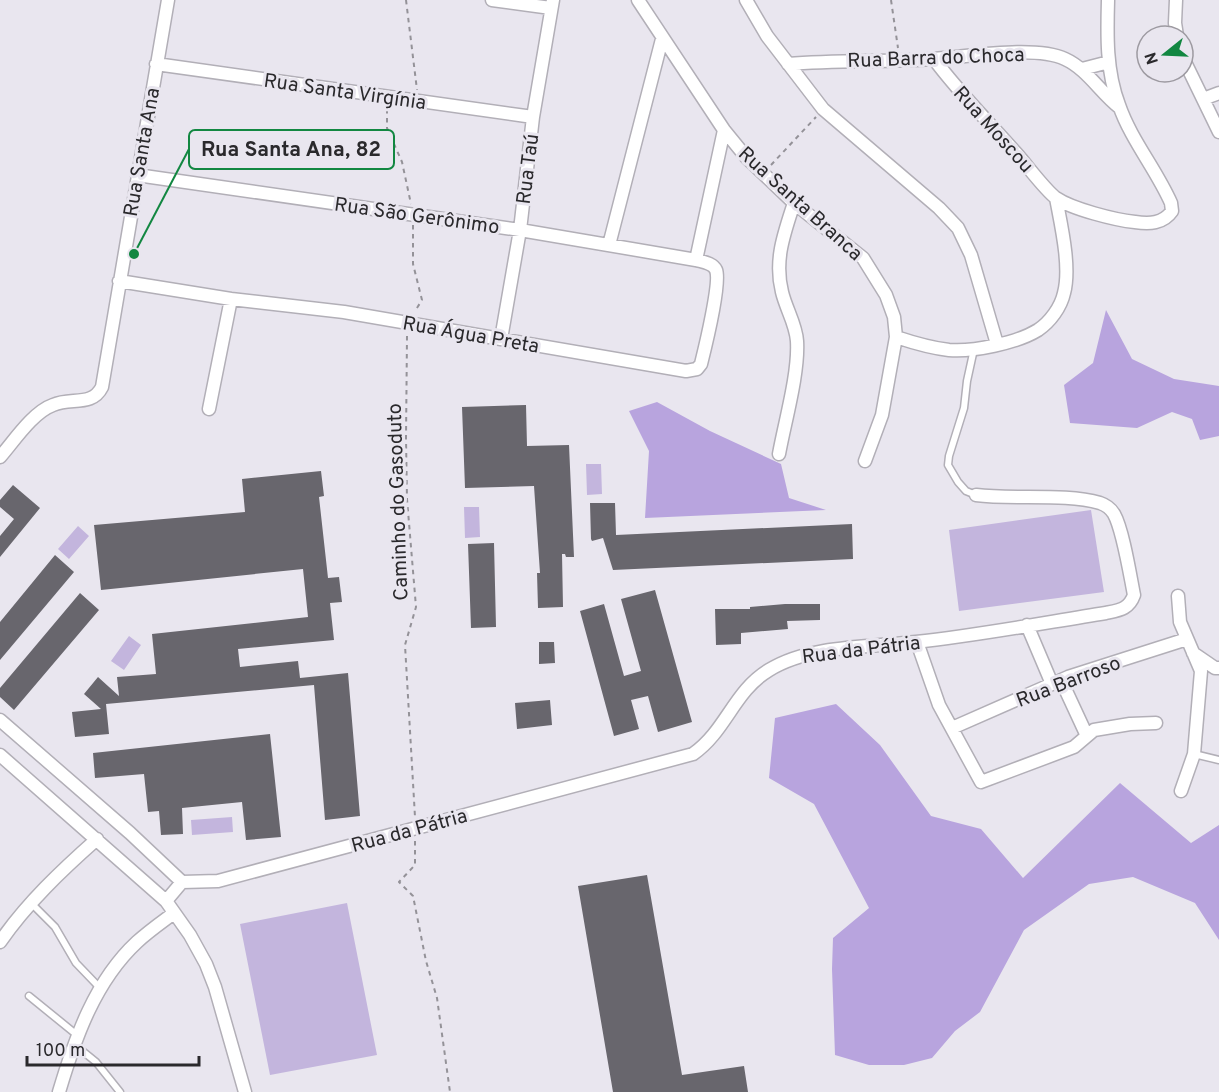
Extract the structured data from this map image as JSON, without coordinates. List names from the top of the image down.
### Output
{
  "streets": {
    "street": [
      "Rua Barra do Choca",
      "Rua Santa Virgínia",
      "Rua Moscou",
      "Rua Santa Ana",
      "Rua Taú",
      "Rua Santa Branca",
      "Rua São Gerônimo",
      "Rua Água Preta",
      "Rua da Pátria",
      "Rua Barroso"
    ],
    "path": ["Caminho do Gasoduto"]
  },
  "crossings": [
    ["Rua Barra do Choca", "Rua Moscou"],
    ["Rua Santa Virgínia", "Rua Santa Ana"],
    ["Rua Santa Virgínia", "Rua Taú"],
    ["Rua Santa Virgínia", "Caminho do Gasoduto"],
    ["Rua Santa Ana", "Rua São Gerônimo"],
    ["Rua Santa Ana", "Rua Água Preta"],
    ["Rua Taú", "Rua São Gerônimo"],
    ["Rua Taú", "Rua Água Preta"],
    ["Rua São Gerônimo", "Rua Água Preta"],
    ["Rua São Gerônimo", "Caminho do Gasoduto"],
    ["Rua Água Preta", "Caminho do Gasoduto"],
    ["Caminho do Gasoduto", "Rua da Pátria"]
  ],
  "places": ["Rua Santa Ana, 82"],
  "scale_bar": "100 m",
  "north": "left"
}
